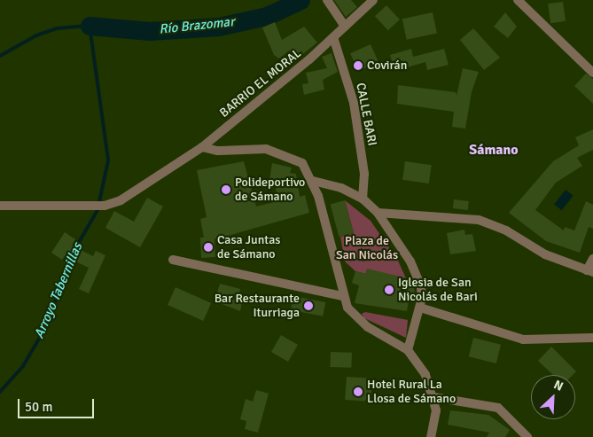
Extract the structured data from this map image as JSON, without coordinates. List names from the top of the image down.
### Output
{
  "streets": {
    "street": ["BARRIO EL MORAL", "CALLE BARI"]
  },
  "crossings": [
    ["BARRIO EL MORAL", "CALLE BARI"]
  ],
  "districts": ["Sámano"],
  "water": ["Río Brazomar", "Arroyo Tabernillas"],
  "parks": ["Plaza de San Nicolás"],
  "places": [
    "Covirán",
    "Polideportivo de Sámano",
    "Casa Juntas de Sámano",
    "Iglesia de San Nicolás de Bari",
    "Bar Restaurante Iturriaga",
    "Hotel Rural La Llosa de Sámano"
  ],
  "scale_bar": "50 m",
  "north": "top right"
}
